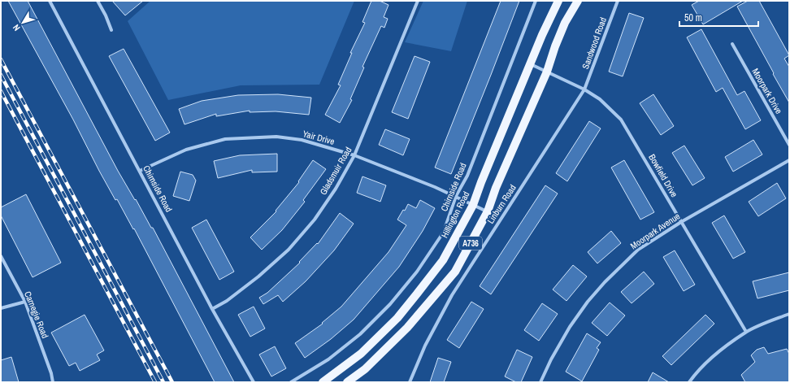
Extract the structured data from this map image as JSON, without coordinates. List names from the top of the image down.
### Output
{
  "streets": {
    "main road": ["Hillington Road", "A736"],
    "street": [
      "Sandwood Road",
      "Moorpark Drive",
      "Yair Drive",
      "Gladsmuir Road",
      "Bowfield Drive",
      "Chirnside Road",
      "Linburn Road",
      "Moorpark Avenue",
      "Carnegie Road"
    ]
  },
  "crossings": [
    ["Sandwood Road", "Bowfield Drive"],
    ["Sandwood Road", "Linburn Road"],
    ["Yair Drive", "Gladsmuir Road"],
    ["Yair Drive", "Chirnside Road"],
    ["Yair Drive", "Hillington Road"],
    ["Yair Drive", "A736"],
    ["Gladsmuir Road", "Chirnside Road"],
    ["Bowfield Drive", "Linburn Road"],
    ["Bowfield Drive", "Hillington Road"],
    ["Bowfield Drive", "Moorpark Avenue"],
    ["Bowfield Drive", "A736"]
  ],
  "scale_bar": "50 m",
  "north": "bottom left"
}
